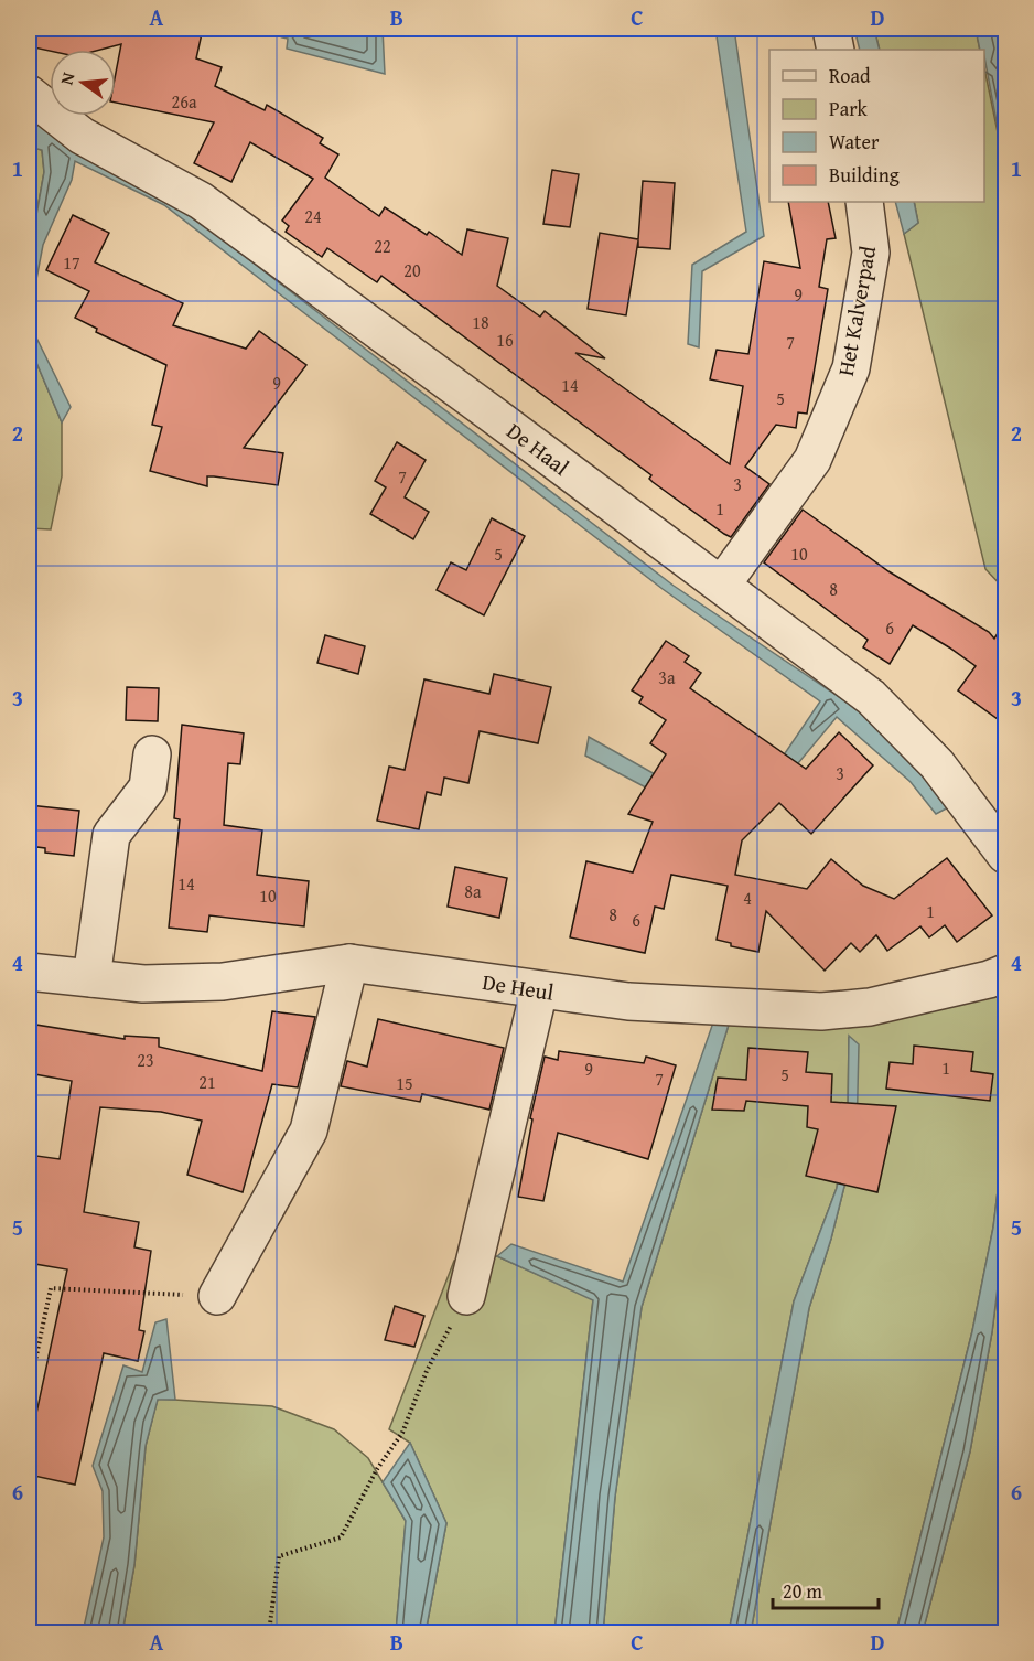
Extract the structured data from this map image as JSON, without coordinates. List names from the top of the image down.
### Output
{
  "streets": {
    "street": ["Het Kalverpad", "De Haal", "De Heul"]
  },
  "crossings": [
    ["Het Kalverpad", "De Haal"]
  ],
  "house_numbers": [
    "26a",
    "24",
    "22",
    "17",
    "20",
    "9",
    "18",
    "16",
    "7",
    "9",
    "14",
    "5",
    "7",
    "3",
    "1",
    "5",
    "10",
    "8",
    "6",
    "3a",
    "3",
    "14",
    "8a",
    "10",
    "4",
    "1",
    "8",
    "6",
    "23",
    "1",
    "9",
    "5",
    "7",
    "21",
    "15"
  ],
  "legend": [
    "Road",
    "Park",
    "Water",
    "Building"
  ],
  "scale_bar": "20 m",
  "north": "left",
  "grid": {
    "columns": [
      "A",
      "B",
      "C",
      "D"
    ],
    "rows": [
      "1",
      "2",
      "3",
      "4",
      "5",
      "6"
    ]
  }
}
